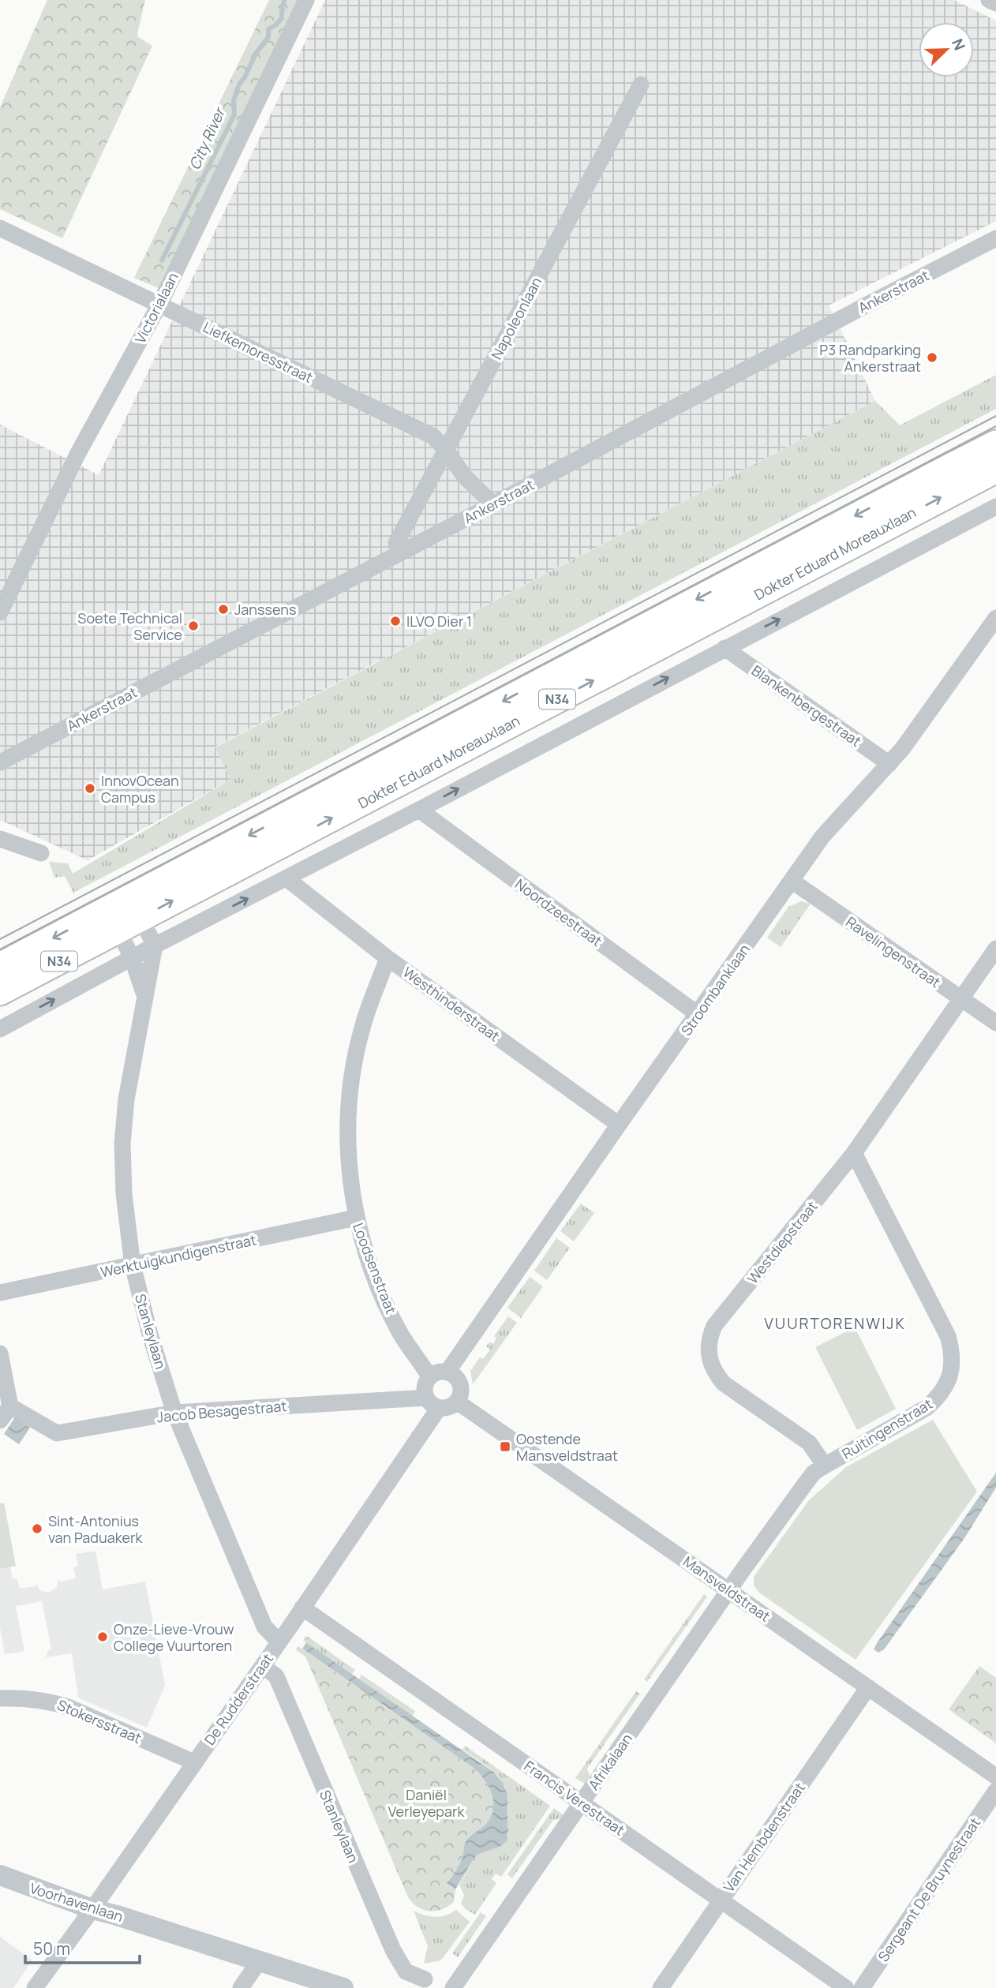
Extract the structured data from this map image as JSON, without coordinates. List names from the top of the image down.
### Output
{
  "streets": {
    "main road": ["Dokter Eduard Moreauxlaan", "N34"],
    "street": [
      "Ankerstraat",
      "Victorialaan",
      "Napoleonlaan",
      "Liefkemoresstraat",
      "Blankenbergestraat",
      "Noordzeestraat",
      "Ravelingenstraat",
      "Stroombanklaan",
      "Westhinderstraat",
      "Westdiepstraat",
      "Werktuigkundigenstraat",
      "Loodsenstraat",
      "Stanleylaan",
      "Jacob Besagestraat",
      "Ruitingenstraat",
      "Mansveldstraat",
      "De Rudderstraat",
      "Stokersstraat",
      "Afrikalaan",
      "Francis Verestraat",
      "Van Hembdenstraat",
      "Sergeant De Bruynestraat",
      "Voorhavenlaan"
    ]
  },
  "crossings": [
    ["Ankerstraat", "Napoleonlaan"],
    ["Ankerstraat", "Liefkemoresstraat"],
    ["Victorialaan", "Liefkemoresstraat"],
    ["Napoleonlaan", "Liefkemoresstraat"],
    ["Dokter Eduard Moreauxlaan", "Stanleylaan"],
    ["Blankenbergestraat", "Stroombanklaan"],
    ["Noordzeestraat", "Stroombanklaan"],
    ["Ravelingenstraat", "Stroombanklaan"],
    ["Ravelingenstraat", "Westdiepstraat"],
    ["Stroombanklaan", "Westhinderstraat"],
    ["Stroombanklaan", "Loodsenstraat"],
    ["Stroombanklaan", "Jacob Besagestraat"],
    ["Stroombanklaan", "Mansveldstraat"],
    ["Stroombanklaan", "De Rudderstraat"],
    ["Westhinderstraat", "Loodsenstraat"],
    ["Westdiepstraat", "Ruitingenstraat"],
    ["Werktuigkundigenstraat", "Loodsenstraat"],
    ["Werktuigkundigenstraat", "Stanleylaan"],
    ["Loodsenstraat", "Jacob Besagestraat"],
    ["Loodsenstraat", "Mansveldstraat"],
    ["Loodsenstraat", "De Rudderstraat"],
    ["Stanleylaan", "Jacob Besagestraat"],
    ["Stanleylaan", "De Rudderstraat"],
    ["Jacob Besagestraat", "Mansveldstraat"],
    ["Jacob Besagestraat", "De Rudderstraat"],
    ["Ruitingenstraat", "Mansveldstraat"],
    ["Ruitingenstraat", "Afrikalaan"],
    ["Mansveldstraat", "De Rudderstraat"],
    ["Mansveldstraat", "Afrikalaan"],
    ["Mansveldstraat", "Van Hembdenstraat"],
    ["De Rudderstraat", "Stokersstraat"],
    ["De Rudderstraat", "Francis Verestraat"],
    ["De Rudderstraat", "Voorhavenlaan"],
    ["Afrikalaan", "Francis Verestraat"],
    ["Francis Verestraat", "Van Hembdenstraat"]
  ],
  "districts": ["VUURTORENWIJK"],
  "water": ["City River"],
  "parks": ["Daniël Verleyepark"],
  "places": {
    "other": [
      "P3 Randparking Ankerstraat",
      "Janssens",
      "ILVO Dier 1",
      "Soete Technical Service",
      "InnovOcean Campus",
      "Sint-Antonius van Paduakerk",
      "Onze-Lieve-Vrouw College Vuurtoren"
    ],
    "transit": ["Oostende Mansveldstraat"]
  },
  "scale_bar": "50 m",
  "north": "top right"
}
